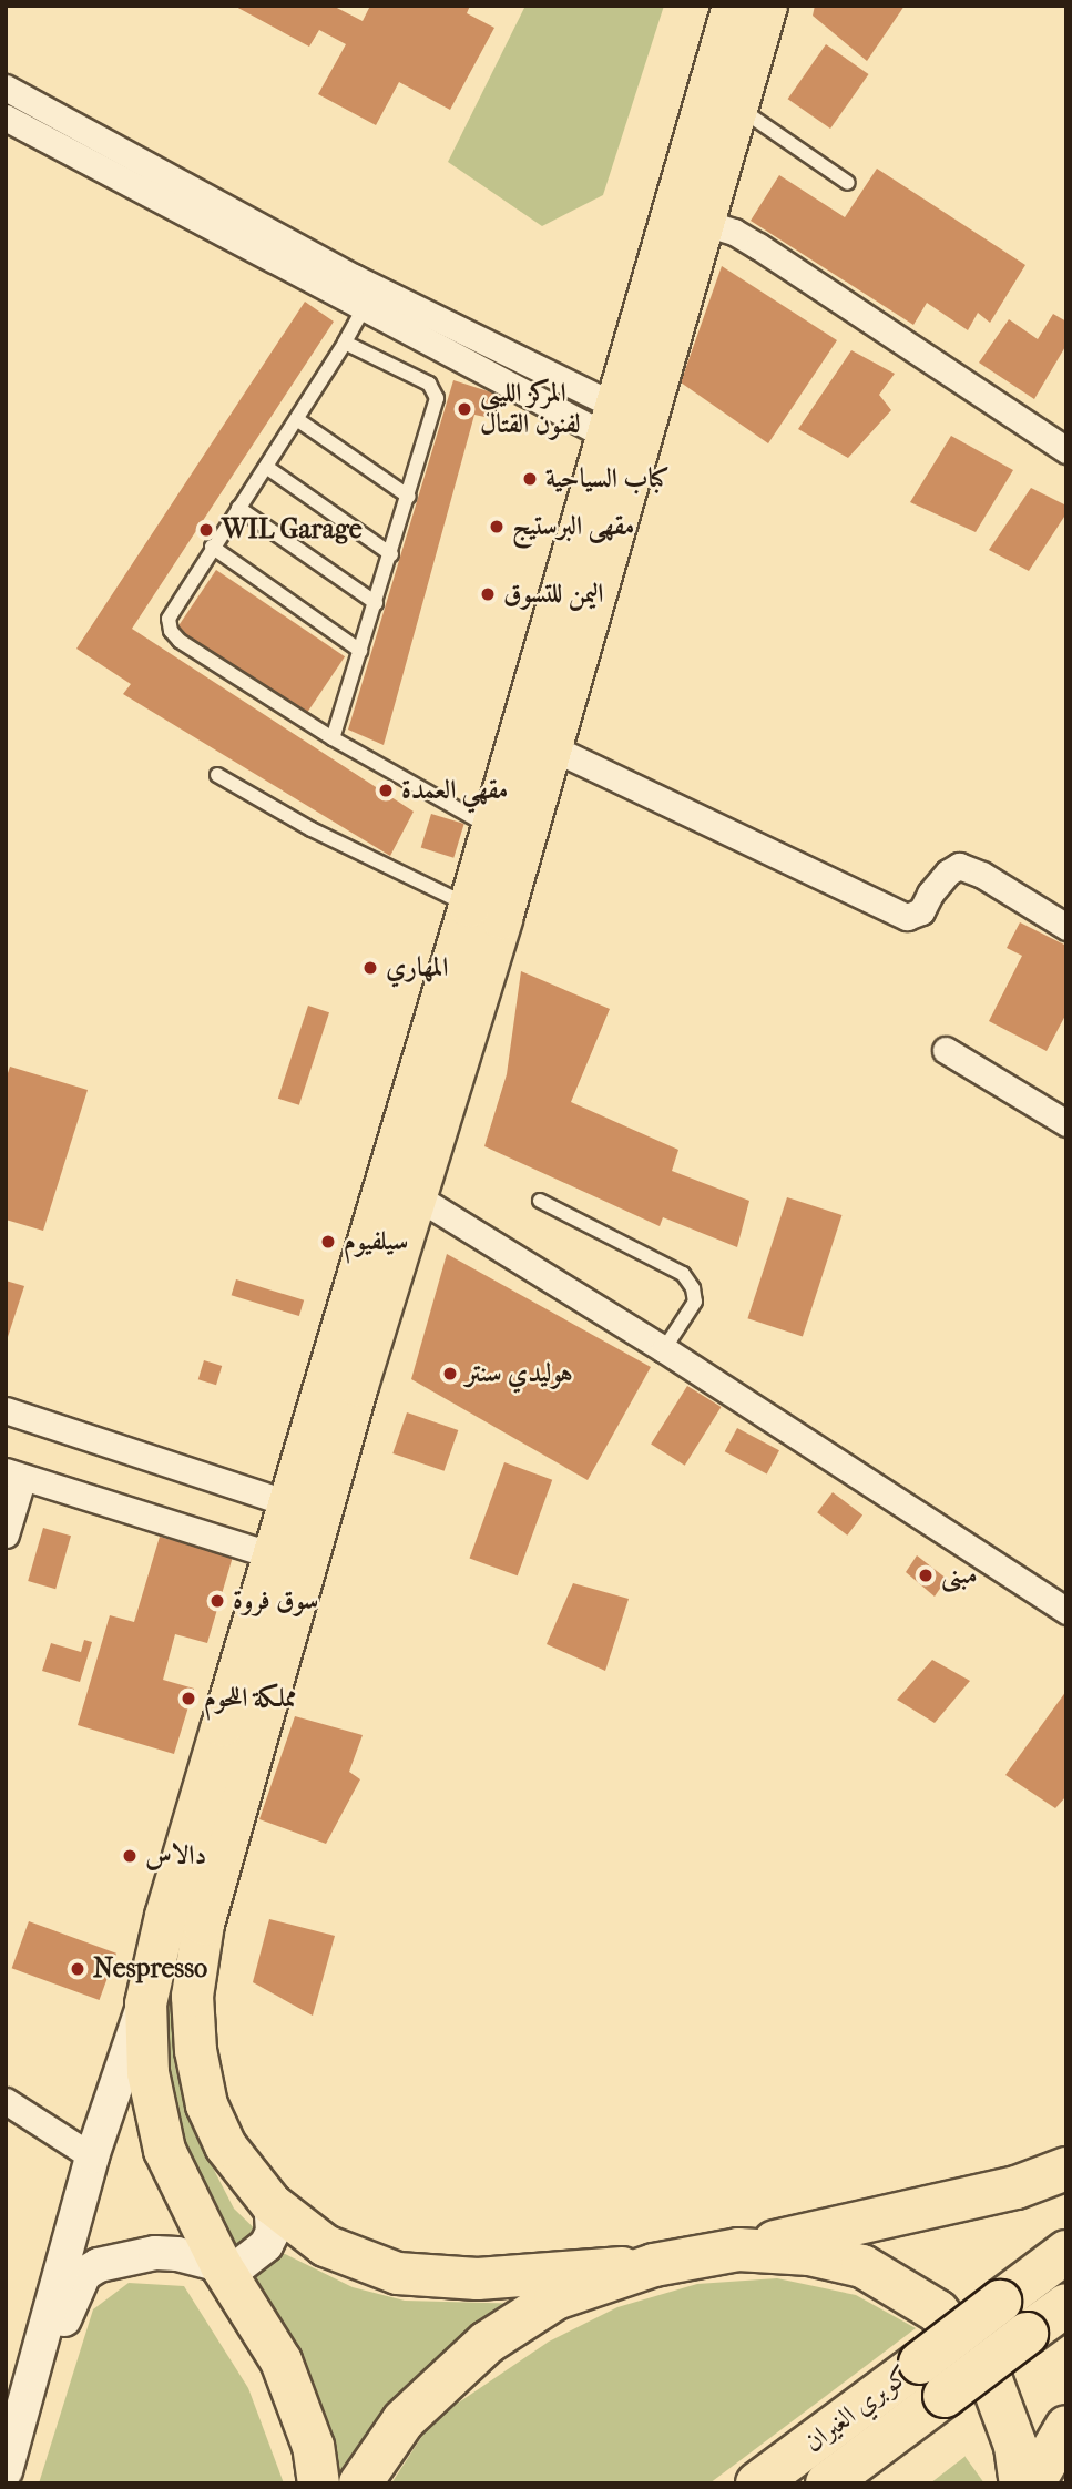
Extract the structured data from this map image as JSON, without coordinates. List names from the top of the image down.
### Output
{
  "streets": {
    "highway": ["كوبري الغيران"]
  },
  "places": [
    "المركز الليبي لفنون القتال",
    "كباب السياحية",
    "مقهى البرستيج",
    "WIL Garage",
    "اليمن للتسوق",
    "مقهي العمدة",
    "المهاري",
    "سيلفيوم",
    "هوليدي سنتر",
    "مبنى",
    "سوق فروة",
    "مملكة اللحوم",
    "دالاس",
    "Nespresso"
  ]
}
